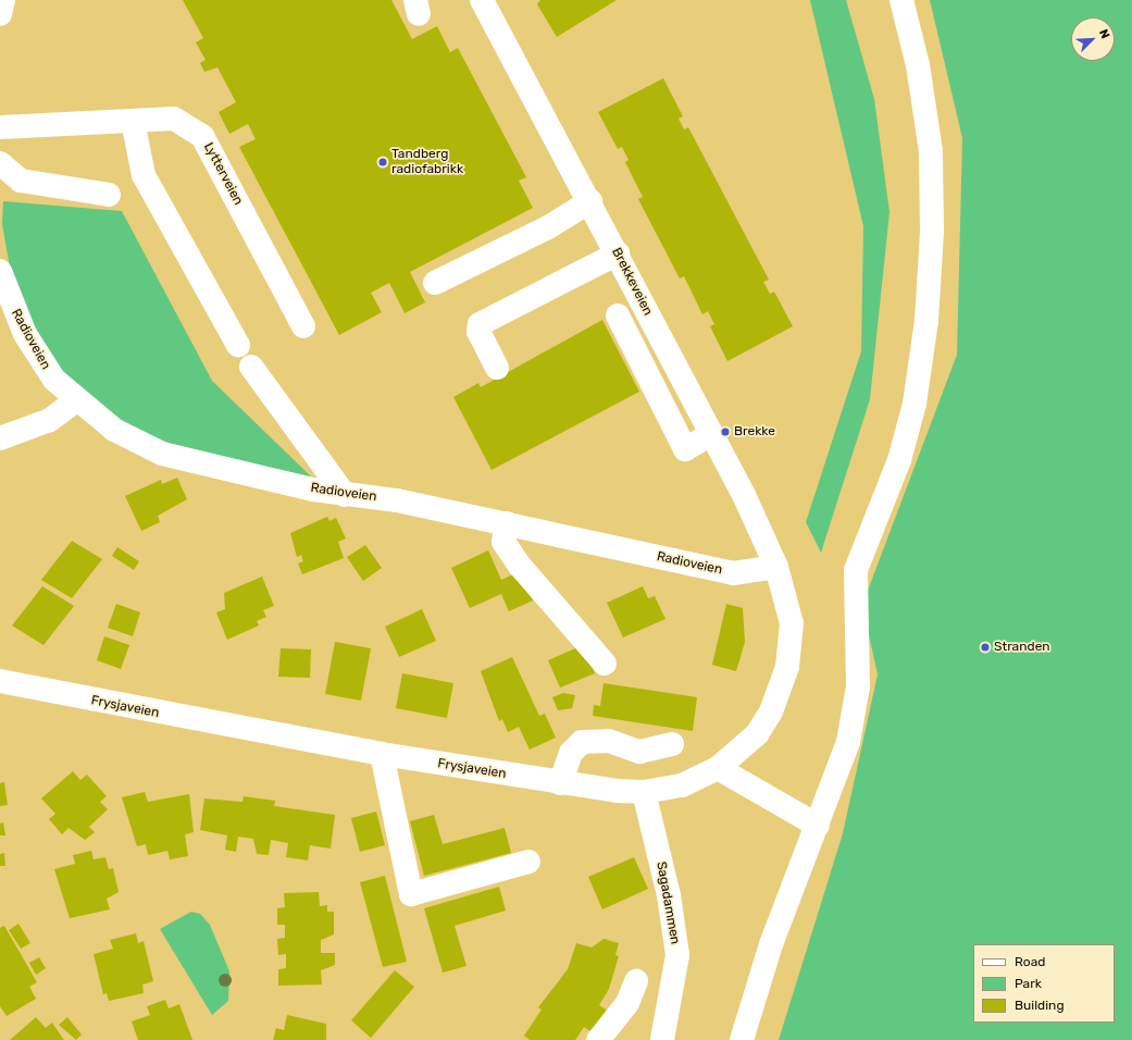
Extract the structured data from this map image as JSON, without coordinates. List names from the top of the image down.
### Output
{
  "streets": {
    "street": [
      "Lytterveien",
      "Brekkeveien",
      "Radioveien",
      "Frysjaveien",
      "Sagadammen"
    ]
  },
  "crossings": [
    ["Brekkeveien", "Radioveien"],
    ["Brekkeveien", "Frysjaveien"],
    ["Radioveien", "Frysjaveien"],
    ["Frysjaveien", "Sagadammen"]
  ],
  "places": ["Tandberg radiofabrikk", "Brekke", "Stranden"],
  "legend": ["Road", "Park", "Building"],
  "north": "top right"
}
